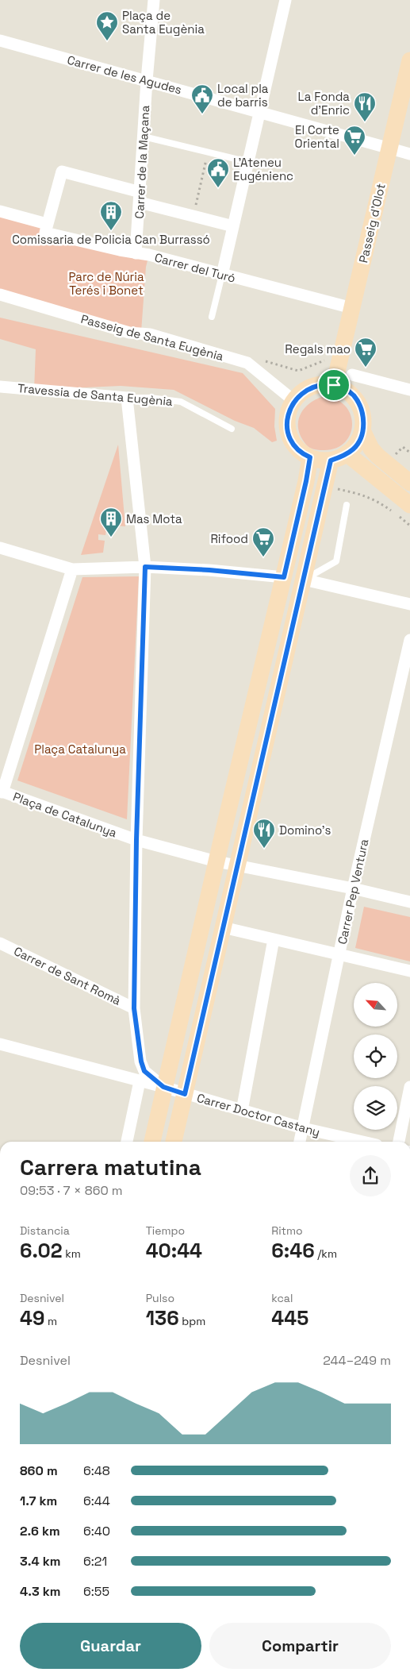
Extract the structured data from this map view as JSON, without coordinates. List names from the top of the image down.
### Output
{
  "streets": {
    "main road": ["Passeig d'Olot"],
    "street": [
      "Carrer de les Agudes",
      "Carrer de la Maçana",
      "Carrer del Turó",
      "Passeig de Santa Eugènia",
      "Travessia de Santa Eugènia",
      "Plaça de Catalunya",
      "Carrer Pep Ventura",
      "Carrer de Sant Romà",
      "Carrer Doctor Castany"
    ]
  },
  "crossings": [
    ["Carrer de les Agudes", "Carrer de la Maçana"],
    ["Carrer de les Agudes", "Passeig d'Olot"],
    ["Carrer de la Maçana", "Carrer del Turó"],
    ["Passeig d'Olot", "Carrer del Turó"],
    ["Passeig d'Olot", "Passeig de Santa Eugènia"],
    ["Carrer Pep Ventura", "Carrer Doctor Castany"]
  ],
  "parks": ["Parc de Núria Terés i Bonet", "Plaça Catalunya"],
  "places": {
    "place": ["Plaça de Santa Eugènia"],
    "public building": ["Local pla de barris", "L'Ateneu Eugénienc"],
    "restaurant": ["La Fonda d'Enric", "Domino's"],
    "supermarket": ["El Corte Oriental", "Regals mao", "Rifood"],
    "building": ["Comissaria de Policia Can Burrassó", "Mas Mota"]
  },
  "north": "top left",
  "page": {
    "heading": ["Carrera matutina", "09:53 · 7 × 860 m"],
    "stats": [
      ["Distancia", "6.02 km"],
      ["Tiempo", "40:44"],
      ["Ritmo", "6:46 /km"],
      ["Desnivel", "49 m"],
      ["Pulso", "136 bpm"],
      ["kcal", "445"]
    ],
    "chart": ["Desnivel", "244–249 m"],
    "list": [
      {
        "name": "860 m",
        "note": "6:48"
      },
      {
        "name": "1.7 km",
        "note": "6:44"
      },
      {
        "name": "2.6 km",
        "note": "6:40"
      },
      {
        "name": "3.4 km",
        "note": "6:21"
      },
      {
        "name": "4.3 km",
        "note": "6:55"
      }
    ],
    "buttons": ["Guardar", "Compartir"]
  }
}
